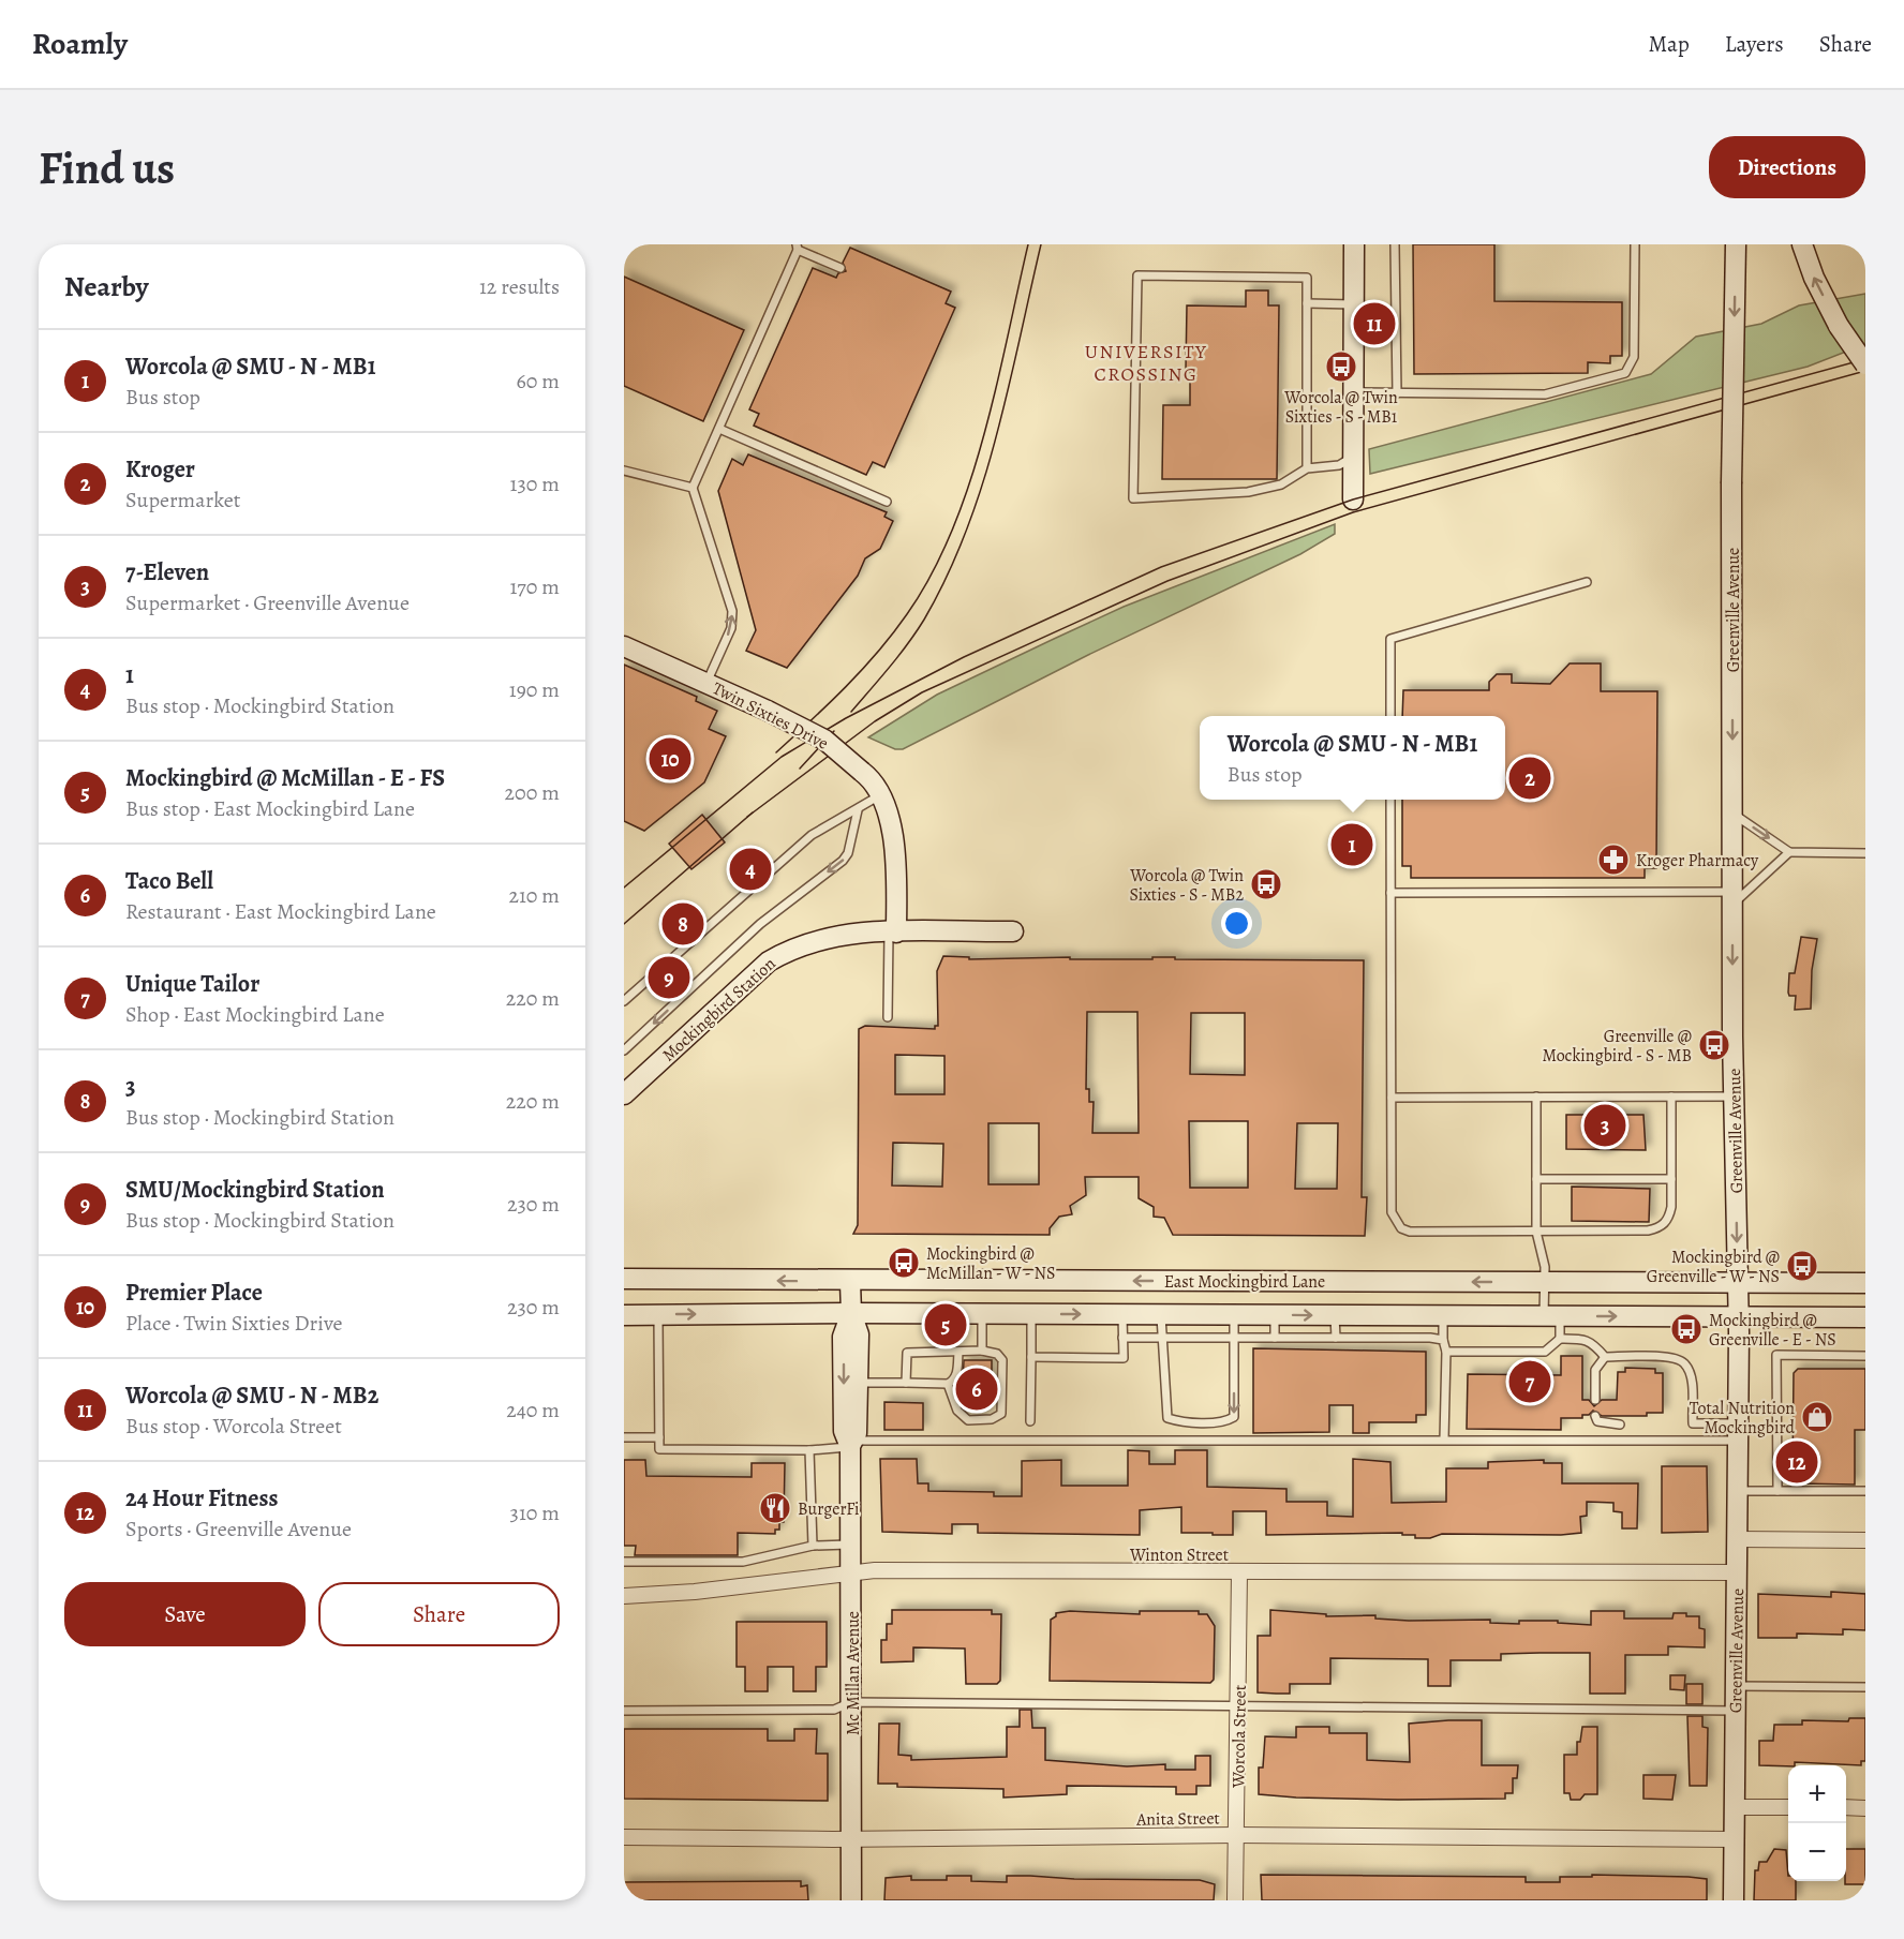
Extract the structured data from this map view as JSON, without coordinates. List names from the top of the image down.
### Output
{
  "streets": {
    "main road": [
      "Greenville Avenue",
      "Twin Sixties Drive",
      "Mockingbird Station",
      "East Mockingbird Lane",
      "Mc Millan Avenue"
    ],
    "street": ["Winton Street", "Worcola Street", "Anita Street"]
  },
  "crossings": [
    ["Greenville Avenue", "East Mockingbird Lane"],
    ["Greenville Avenue", "Winton Street"],
    ["Greenville Avenue", "Anita Street"],
    ["Twin Sixties Drive", "Mockingbird Station"],
    ["East Mockingbird Lane", "Mc Millan Avenue"],
    ["Winton Street", "Mc Millan Avenue"],
    ["Winton Street", "Worcola Street"],
    ["Mc Millan Avenue", "Anita Street"],
    ["Worcola Street", "Anita Street"]
  ],
  "one_way": ["Greenville Avenue"],
  "districts": ["UNIVERSITY CROSSING"],
  "places": {
    "bus stop": [
      "Worcola @ Twin Sixties - S - MB1",
      "Worcola @ Twin Sixties - S - MB2",
      "Greenville @ Mockingbird - S - MB",
      "Mockingbird @ McMillan - W - NS",
      "Mockingbird @ Greenville - W - NS",
      "Mockingbird @ Greenville - E - NS"
    ],
    "pharmacy": ["Kroger Pharmacy"],
    "shop": ["Total Nutrition Mockingbird"],
    "restaurant": ["BurgerFi"]
  },
  "page": {
    "header": "Roamly",
    "nav": ["Map", "Layers", "Share"],
    "buttons": [
      "Directions",
      ["Save", "Share"]
    ],
    "title": "Find us",
    "heading": ["Nearby", "12 results"],
    "pins": [
      "11",
      "10",
      "2",
      "1",
      "4",
      "8",
      "9",
      "3",
      "5",
      "7",
      "6",
      "12"
    ],
    "list": [
      {
        "mark": "1",
        "name": "Worcola @ SMU - N - MB1",
        "note": "Bus stop",
        "value": "60 m"
      },
      {
        "mark": "2",
        "name": "Kroger",
        "note": "Supermarket",
        "value": "130 m"
      },
      {
        "mark": "3",
        "name": "7-Eleven",
        "note": "Supermarket · Greenville Avenue",
        "value": "170 m"
      },
      {
        "mark": "4",
        "name": "1",
        "note": "Bus stop · Mockingbird Station",
        "value": "190 m"
      },
      {
        "mark": "5",
        "name": "Mockingbird @ McMillan - E - FS",
        "note": "Bus stop · East Mockingbird Lane",
        "value": "200 m"
      },
      {
        "mark": "6",
        "name": "Taco Bell",
        "note": "Restaurant · East Mockingbird Lane",
        "value": "210 m"
      },
      {
        "mark": "7",
        "name": "Unique Tailor",
        "note": "Shop · East Mockingbird Lane",
        "value": "220 m"
      },
      {
        "mark": "8",
        "name": "3",
        "note": "Bus stop · Mockingbird Station",
        "value": "220 m"
      },
      {
        "mark": "9",
        "name": "SMU/Mockingbird Station",
        "note": "Bus stop · Mockingbird Station",
        "value": "230 m"
      },
      {
        "mark": "10",
        "name": "Premier Place",
        "note": "Place · Twin Sixties Drive",
        "value": "230 m"
      },
      {
        "mark": "11",
        "name": "Worcola @ SMU - N - MB2",
        "note": "Bus stop · Worcola Street",
        "value": "240 m"
      },
      {
        "mark": "12",
        "name": "24 Hour Fitness",
        "note": "Sports · Greenville Avenue",
        "value": "310 m"
      }
    ],
    "popup": ["Worcola @ SMU - N - MB1", "Bus stop"],
    "map_buttons": ["+", "−"]
  }
}
